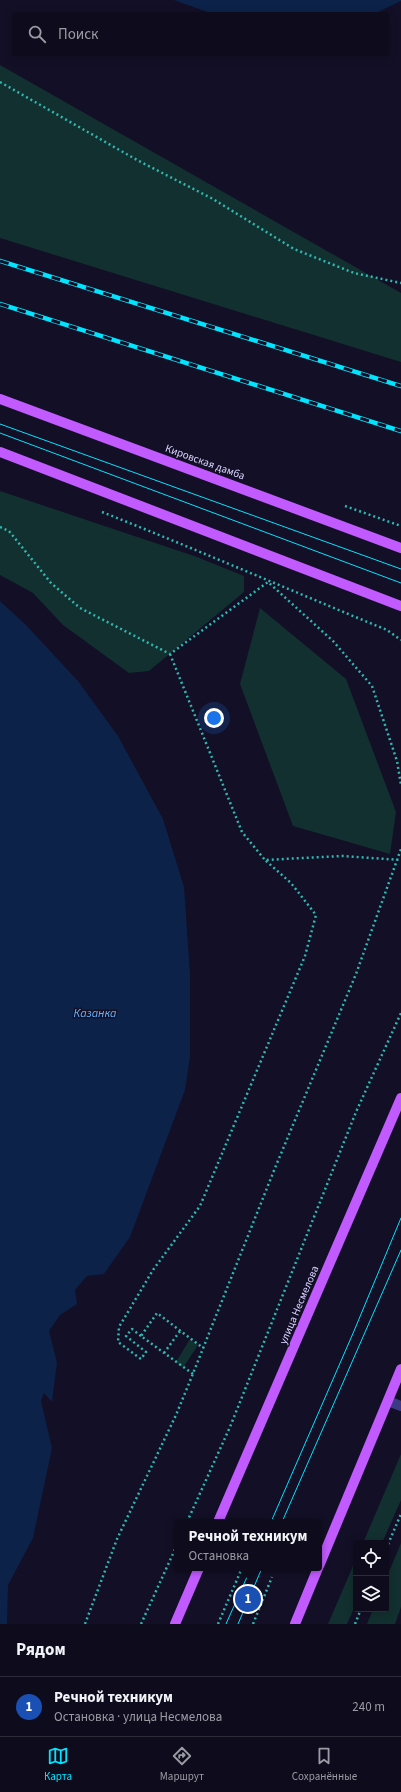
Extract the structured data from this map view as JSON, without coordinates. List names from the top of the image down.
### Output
{
  "streets": {
    "main road": ["Кировская дамба", "улица Несмелова"]
  },
  "water": ["Казанка"],
  "page": {
    "search": "Поиск",
    "popup": ["Речной техникум", "Остановка"],
    "pins": "1",
    "heading": "Рядом",
    "list": [
      {
        "mark": "1",
        "name": "Речной техникум",
        "note": "Остановка · улица Несмелова",
        "value": "240 m"
      }
    ],
    "nav": ["Карта", "Маршрут", "Сохранённые"]
  }
}
